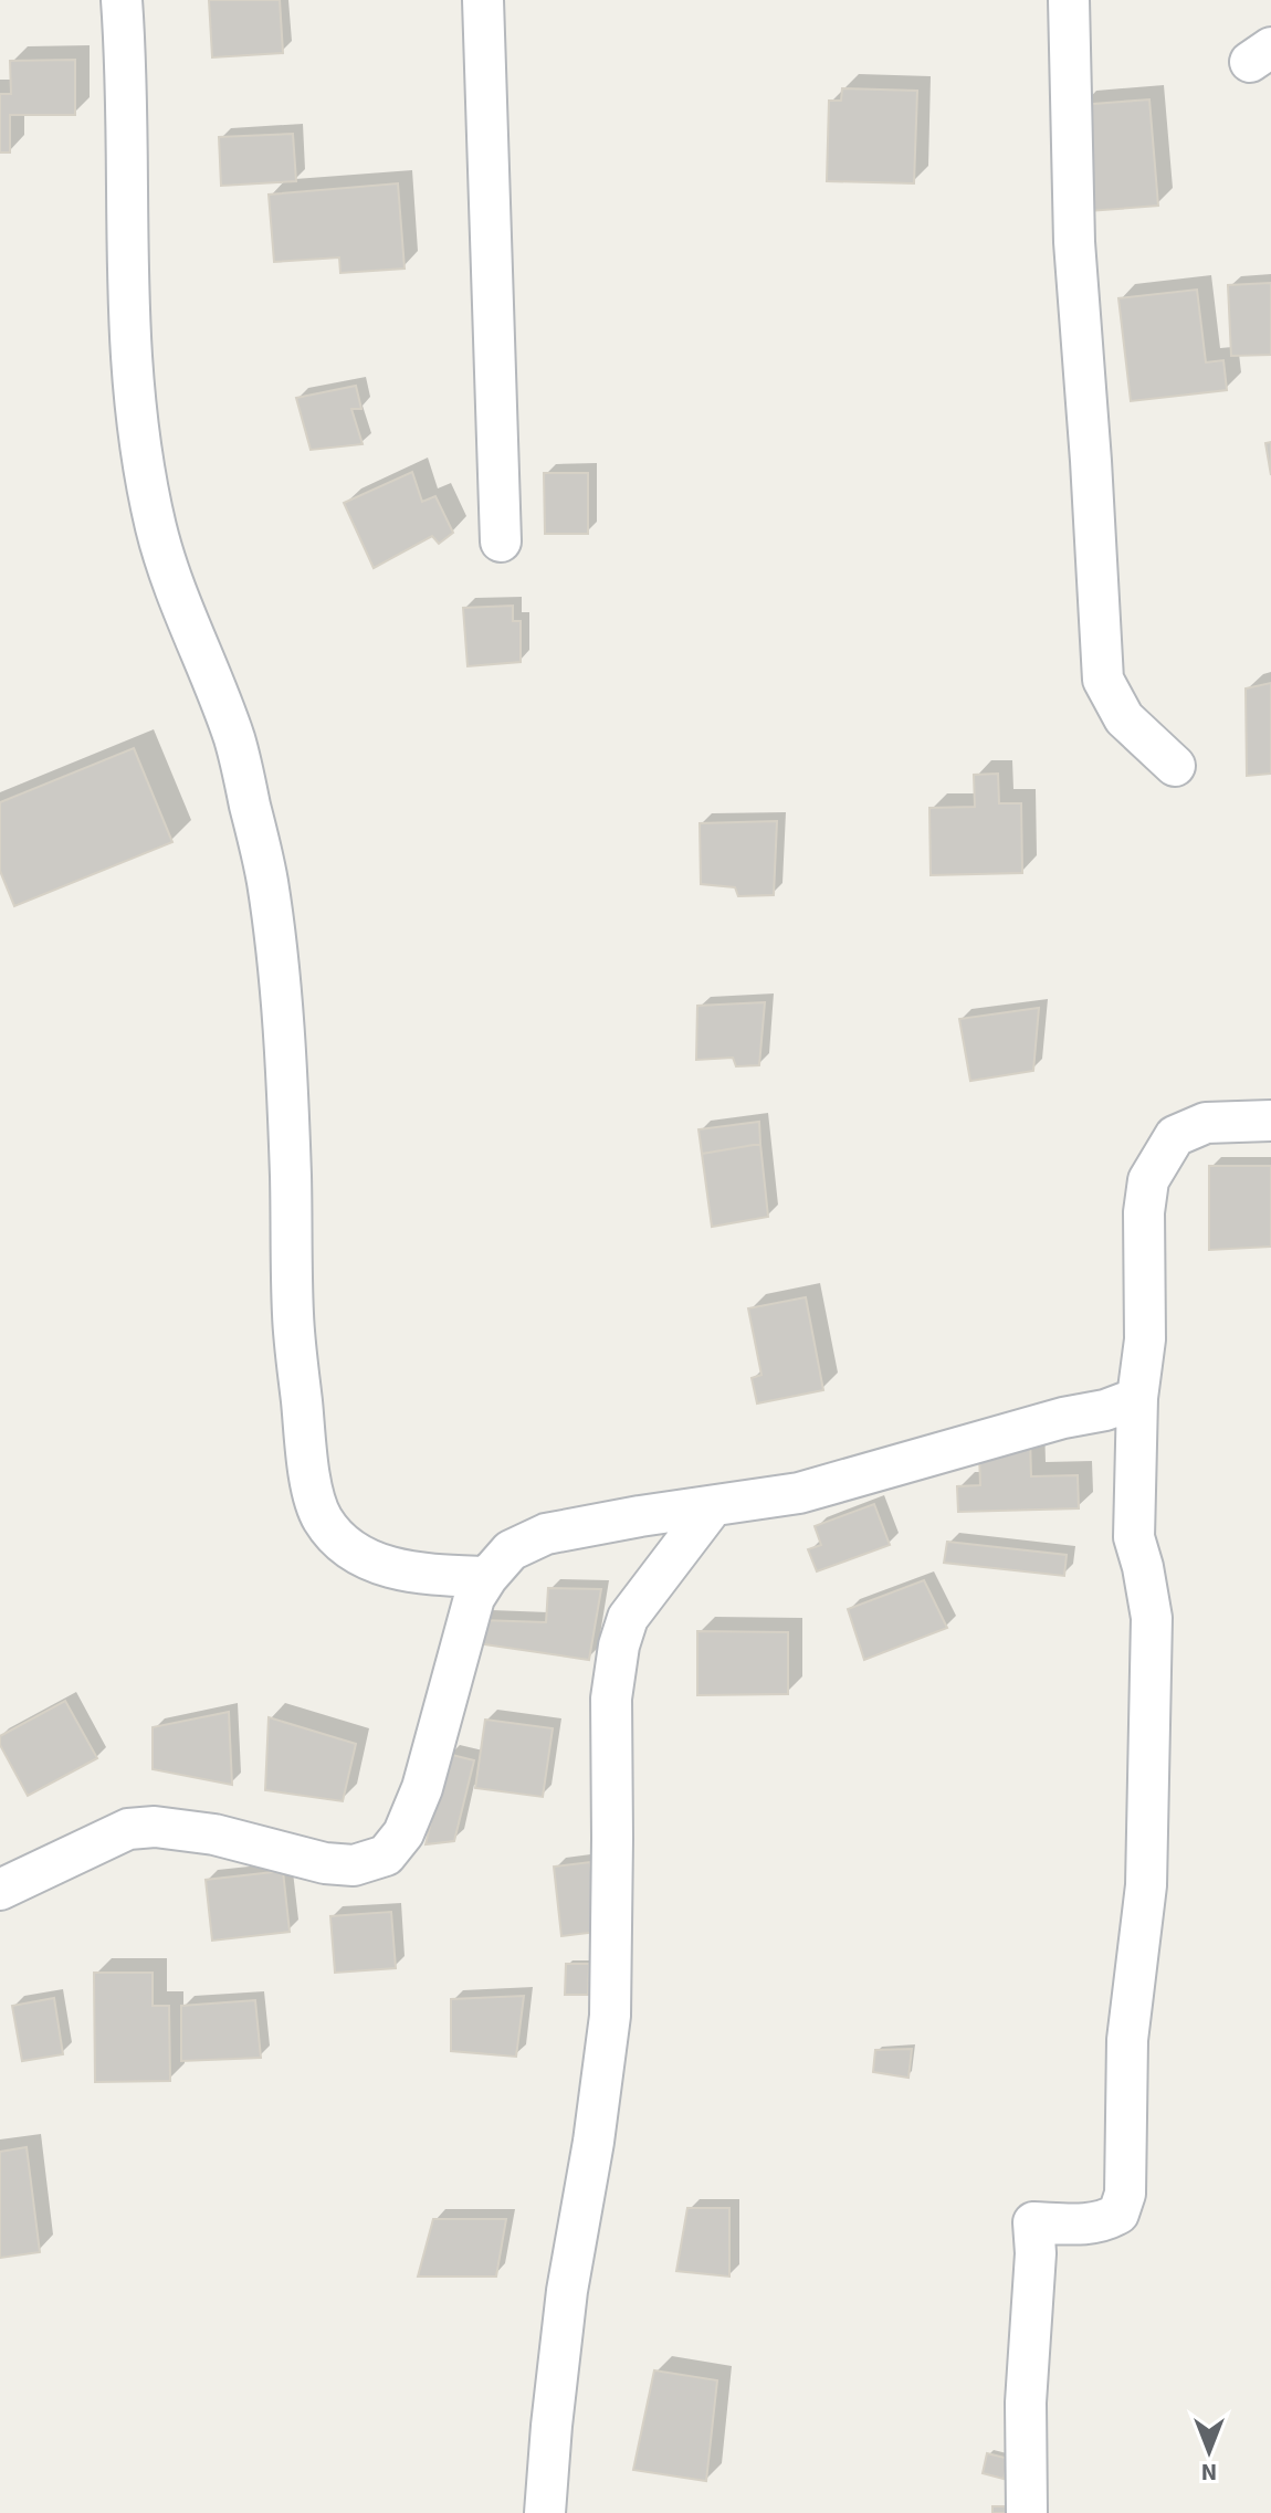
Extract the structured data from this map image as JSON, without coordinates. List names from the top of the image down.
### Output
{
  "north": "bottom"
}
